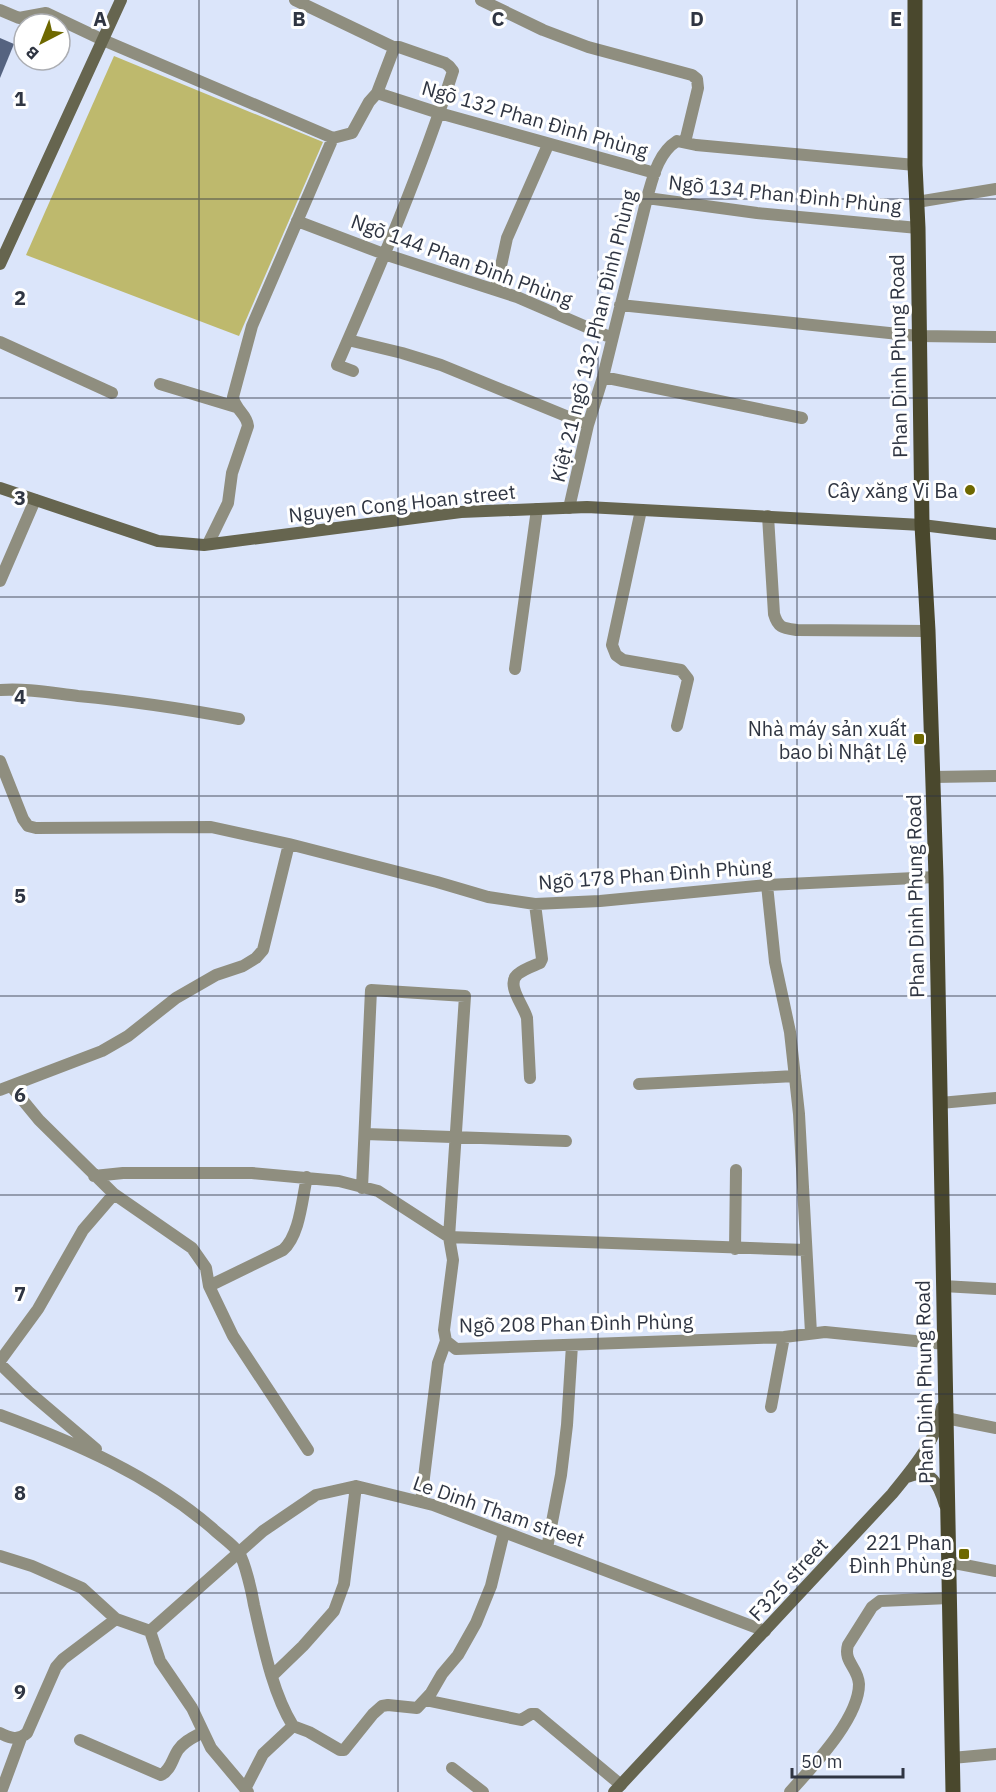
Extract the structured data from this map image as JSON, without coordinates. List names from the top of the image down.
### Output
{
  "streets": {
    "main road": ["Phan Dinh Phung Road", "Nguyen Cong Hoan street", "F325 street"],
    "street": [
      "Ngõ 132 Phan Đình Phùng",
      "Ngõ 134 Phan Đình Phùng",
      "Ngõ 144 Phan Đình Phùng",
      "Kiệt 21 ngõ 132 Phan Đình Phùng",
      "Ngõ 178 Phan Đình Phùng",
      "Ngõ 208 Phan Đình Phùng",
      "Le Dinh Tham street"
    ]
  },
  "crossings": [
    ["Ngõ 132 Phan Đình Phùng", "Kiệt 21 ngõ 132 Phan Đình Phùng"],
    ["Ngõ 134 Phan Đình Phùng", "Kiệt 21 ngõ 132 Phan Đình Phùng"],
    ["Ngõ 134 Phan Đình Phùng", "Phan Dinh Phung Road"],
    ["Ngõ 144 Phan Đình Phùng", "Kiệt 21 ngõ 132 Phan Đình Phùng"],
    ["Kiệt 21 ngõ 132 Phan Đình Phùng", "Nguyen Cong Hoan street"],
    ["Phan Dinh Phung Road", "Nguyen Cong Hoan street"],
    ["Phan Dinh Phung Road", "Ngõ 178 Phan Đình Phùng"],
    ["Phan Dinh Phung Road", "Ngõ 208 Phan Đình Phùng"],
    ["Phan Dinh Phung Road", "F325 street"],
    ["Le Dinh Tham street", "F325 street"]
  ],
  "places": {
    "other": ["Cây xăng Vi Ba"],
    "transit": ["Nhà máy sản xuất bao bì Nhật Lệ", "221 Phan Đình Phùng"]
  },
  "scale_bar": "50 m",
  "north": "bottom left",
  "grid": {
    "columns": [
      "A",
      "B",
      "C",
      "D",
      "E"
    ],
    "rows": [
      "1",
      "2",
      "3",
      "4",
      "5",
      "6",
      "7",
      "8",
      "9"
    ]
  }
}
